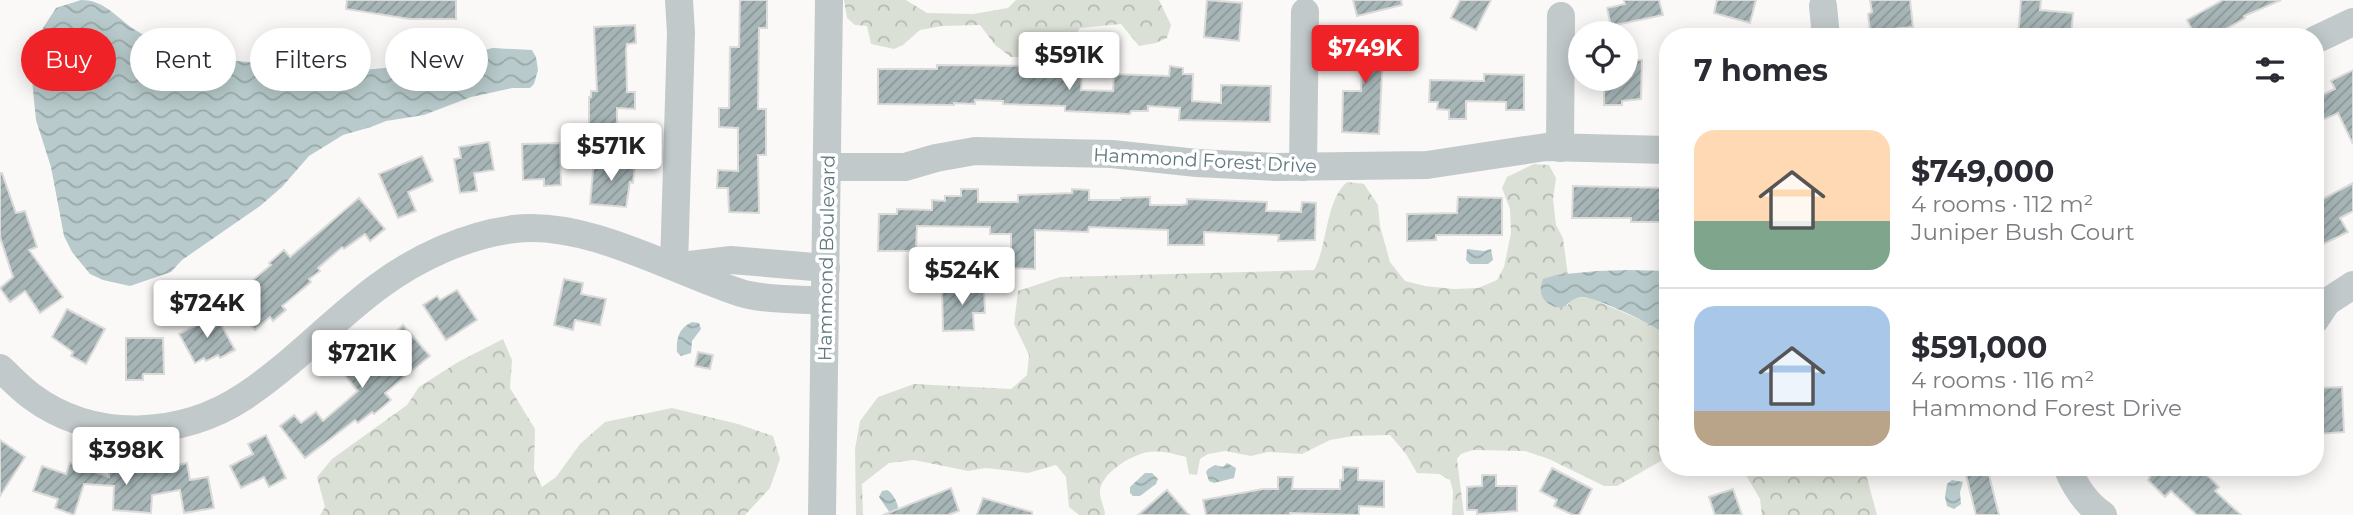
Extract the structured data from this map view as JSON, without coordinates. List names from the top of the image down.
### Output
{
  "streets": {
    "street": ["Hammond Forest Drive", "Hammond Boulevard"]
  },
  "crossings": [
    ["Hammond Forest Drive", "Hammond Boulevard"]
  ],
  "page": {
    "price": [
      "$749K",
      "$591K",
      "$571K",
      "$524K",
      "$724K",
      "$721K",
      "$398K"
    ],
    "chip": [
      "Buy",
      "Rent",
      "Filters",
      "New"
    ],
    "heading": "7 homes",
    "list": [
      {
        "name": "$749,000",
        "note": "4 rooms · 112 m² · Juniper Bush Court"
      },
      {
        "name": "$591,000",
        "note": "4 rooms · 116 m² · Hammond Forest Drive"
      }
    ]
  }
}
